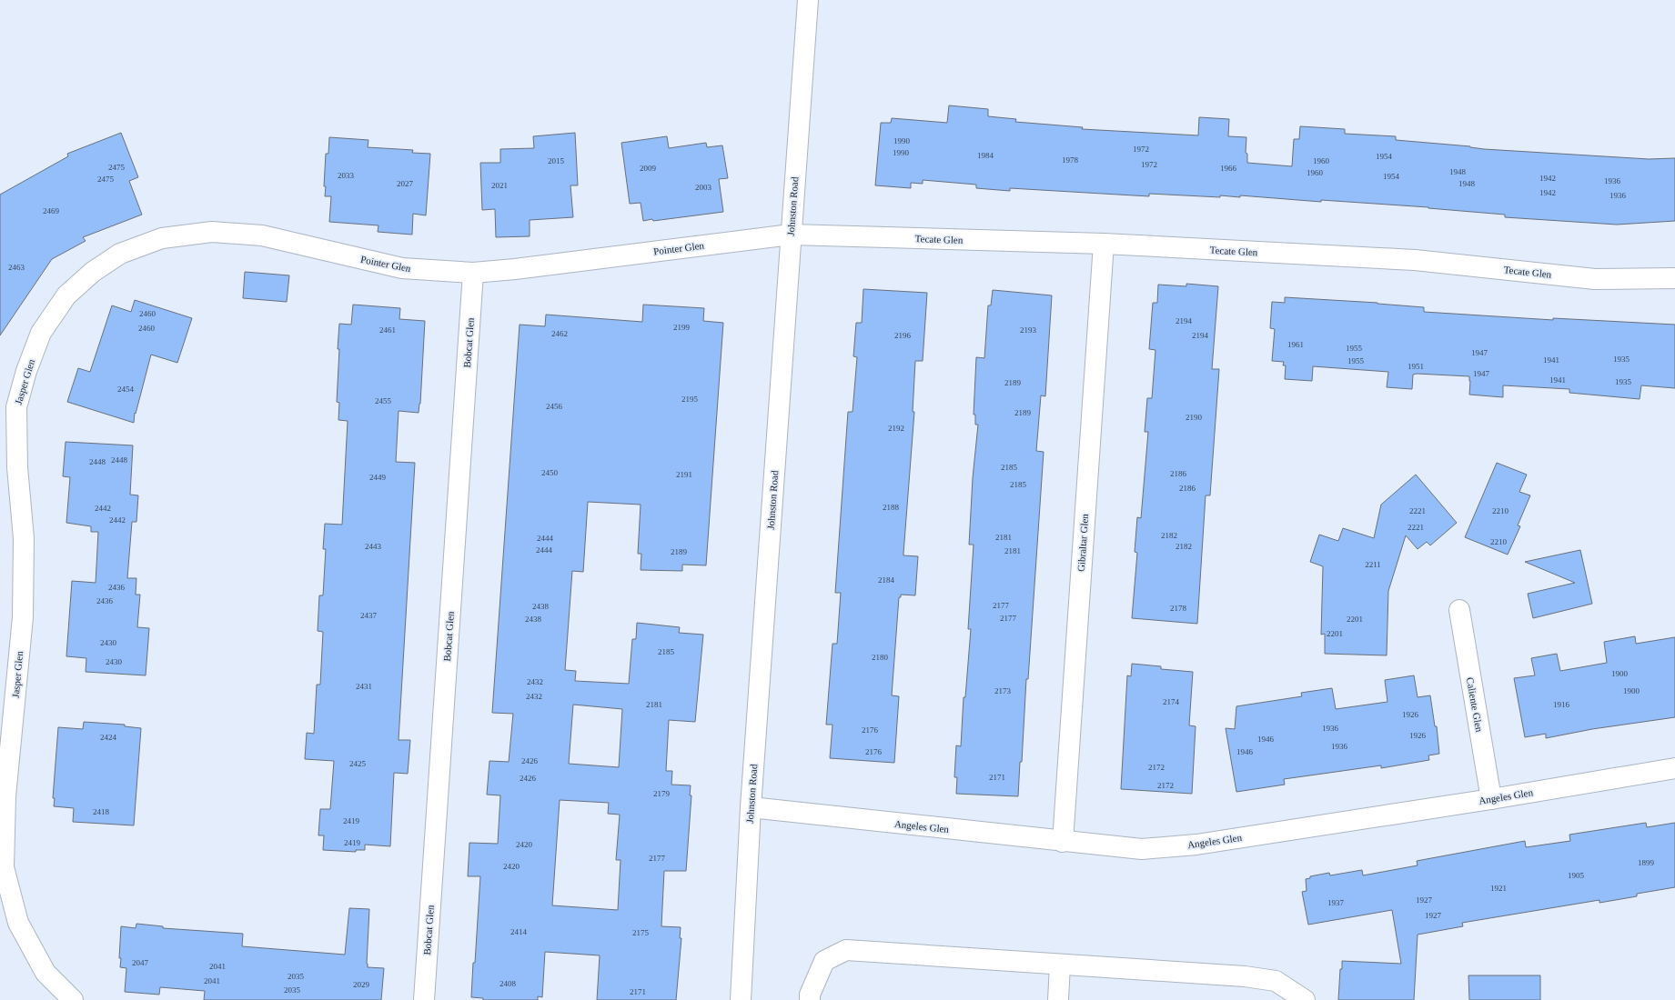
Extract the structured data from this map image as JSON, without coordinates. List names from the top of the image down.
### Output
{
  "streets": {
    "street": [
      "Johnston Road",
      "Tecate Glen",
      "Pointer Glen",
      "Bobcat Glen",
      "Jasper Glen",
      "Gibraltar Glen",
      "Caliente Glen",
      "Angeles Glen"
    ]
  },
  "crossings": [
    ["Johnston Road", "Tecate Glen"],
    ["Johnston Road", "Pointer Glen"],
    ["Johnston Road", "Angeles Glen"],
    ["Tecate Glen", "Pointer Glen"],
    ["Tecate Glen", "Gibraltar Glen"],
    ["Pointer Glen", "Bobcat Glen"],
    ["Pointer Glen", "Jasper Glen"],
    ["Gibraltar Glen", "Angeles Glen"],
    ["Caliente Glen", "Angeles Glen"]
  ],
  "house_numbers": [
    "1990",
    "1972",
    "1990",
    "1984",
    "1954",
    "1978",
    "2015",
    "1960",
    "1972",
    "2475",
    "2009",
    "1966",
    "1948",
    "1960",
    "2033",
    "1954",
    "1942",
    "2475",
    "1936",
    "2027",
    "1948",
    "2021",
    "2003",
    "1942",
    "1936",
    "2469",
    "2463",
    "2460",
    "2194",
    "2199",
    "2460",
    "2461",
    "2193",
    "2462",
    "2196",
    "2194",
    "1961",
    "1955",
    "1947",
    "1935",
    "1941",
    "1955",
    "1951",
    "1947",
    "1941",
    "1935",
    "2189",
    "2454",
    "2195",
    "2455",
    "2456",
    "2189",
    "2190",
    "2192",
    "2448",
    "2448",
    "2185",
    "2450",
    "2186",
    "2191",
    "2449",
    "2185",
    "2186",
    "2188",
    "2442",
    "2221",
    "2210",
    "2442",
    "2221",
    "2182",
    "2181",
    "2444",
    "2210",
    "2443",
    "2182",
    "2444",
    "2181",
    "2189",
    "2211",
    "2184",
    "2436",
    "2436",
    "2177",
    "2438",
    "2178",
    "2437",
    "2177",
    "2438",
    "2201",
    "2201",
    "2430",
    "2185",
    "2180",
    "2430",
    "1900",
    "2432",
    "2431",
    "2173",
    "1900",
    "2432",
    "2174",
    "2181",
    "1916",
    "1926",
    "1936",
    "2176",
    "1926",
    "2424",
    "1946",
    "1936",
    "2176",
    "1946",
    "2426",
    "2425",
    "2172",
    "2171",
    "2426",
    "2172",
    "2179",
    "2418",
    "2419",
    "2419",
    "2420",
    "2177",
    "1899",
    "2420",
    "1905",
    "1921",
    "1927",
    "1937",
    "1927",
    "2414",
    "2175",
    "2047",
    "2041",
    "2035",
    "2041",
    "2408",
    "2029",
    "2035",
    "2171"
  ]
}
